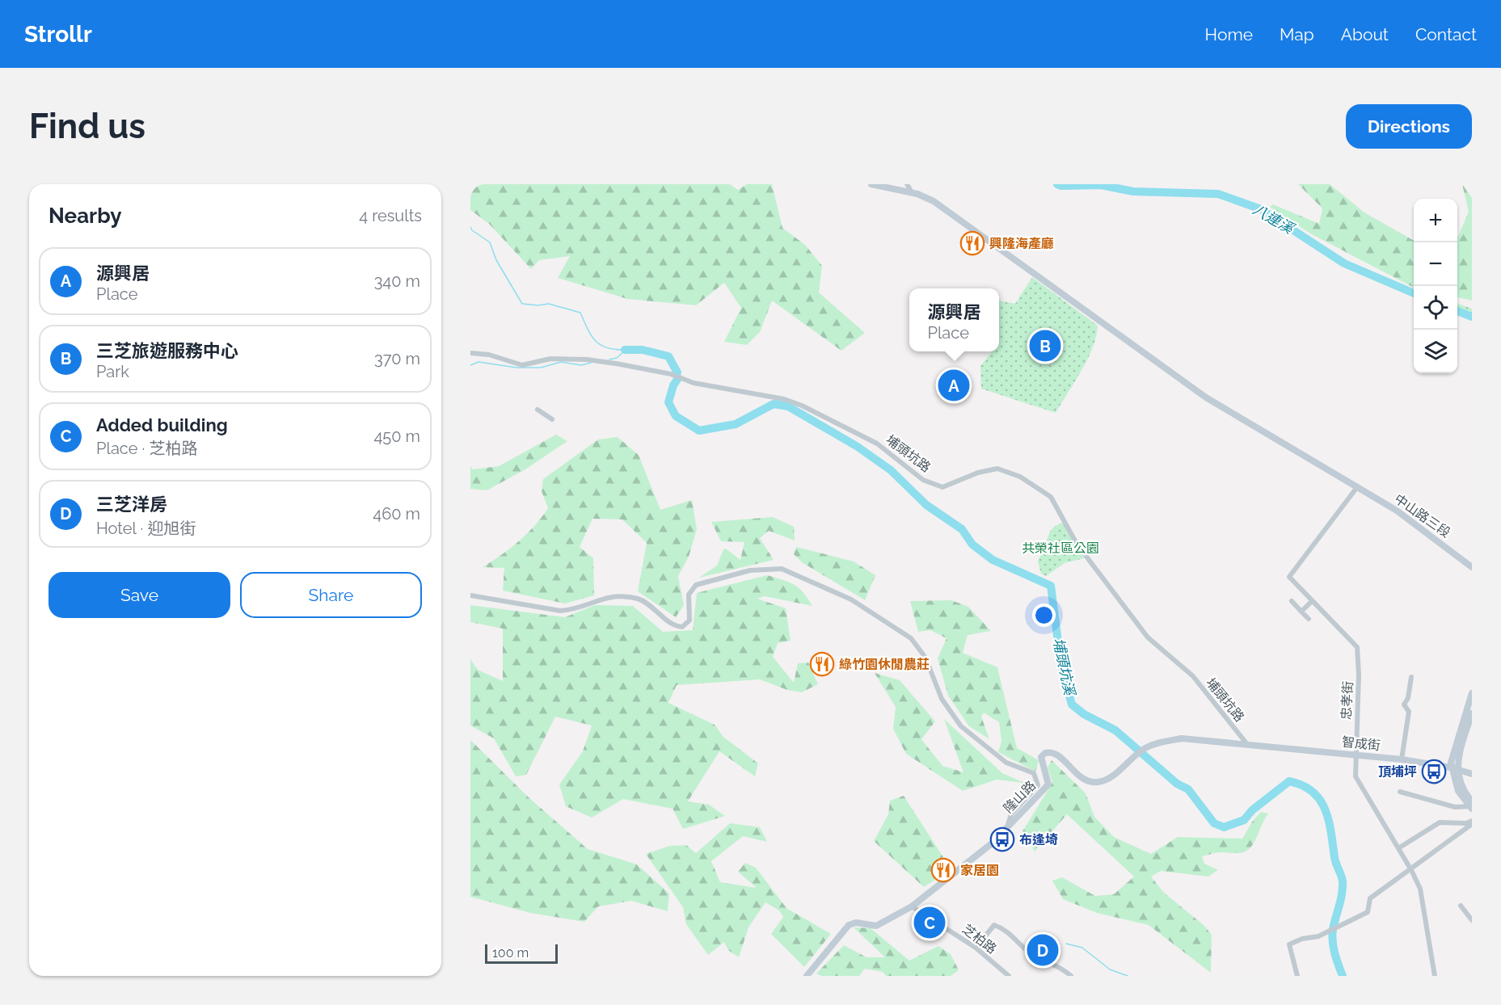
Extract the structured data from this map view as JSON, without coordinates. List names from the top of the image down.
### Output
{
  "streets": {
    "street": [
      "埔頭坑路",
      "中山路三段",
      "忠孝街",
      "智成街",
      "隆山路",
      "芝柏路"
    ]
  },
  "crossings": [
    ["埔頭坑路", "智成街"],
    ["埔頭坑路", "隆山路"],
    ["中山路三段", "忠孝街"],
    ["忠孝街", "智成街"],
    ["智成街", "隆山路"],
    ["隆山路", "芝柏路"]
  ],
  "water": ["八連溪", "埔頭坑溪"],
  "parks": ["共榮社區公園"],
  "places": {
    "restaurant": ["興隆海產廳", "綠竹園休閒農莊", "家居園"],
    "bus stop": ["頂埔坪", "布逢埼"]
  },
  "scale_bar": "100 m",
  "page": {
    "header": "Strollr",
    "nav": [
      "Home",
      "Map",
      "About",
      "Contact"
    ],
    "buttons": [
      "Directions",
      ["Save", "Share"]
    ],
    "title": "Find us",
    "heading": ["Nearby", "4 results"],
    "map_buttons": ["+", "−"],
    "list": [
      {
        "mark": "A",
        "name": "源興居",
        "note": "Place",
        "value": "340 m"
      },
      {
        "mark": "B",
        "name": "三芝旅遊服務中心",
        "note": "Park",
        "value": "370 m"
      },
      {
        "mark": "C",
        "name": "Added building",
        "note": "Place · 芝柏路",
        "value": "450 m"
      },
      {
        "mark": "D",
        "name": "三芝洋房",
        "note": "Hotel · 迎旭街",
        "value": "460 m"
      }
    ],
    "popup": ["源興居", "Place"],
    "pins": [
      "B",
      "A",
      "C",
      "D"
    ],
    "scale": "100 m"
  }
}
